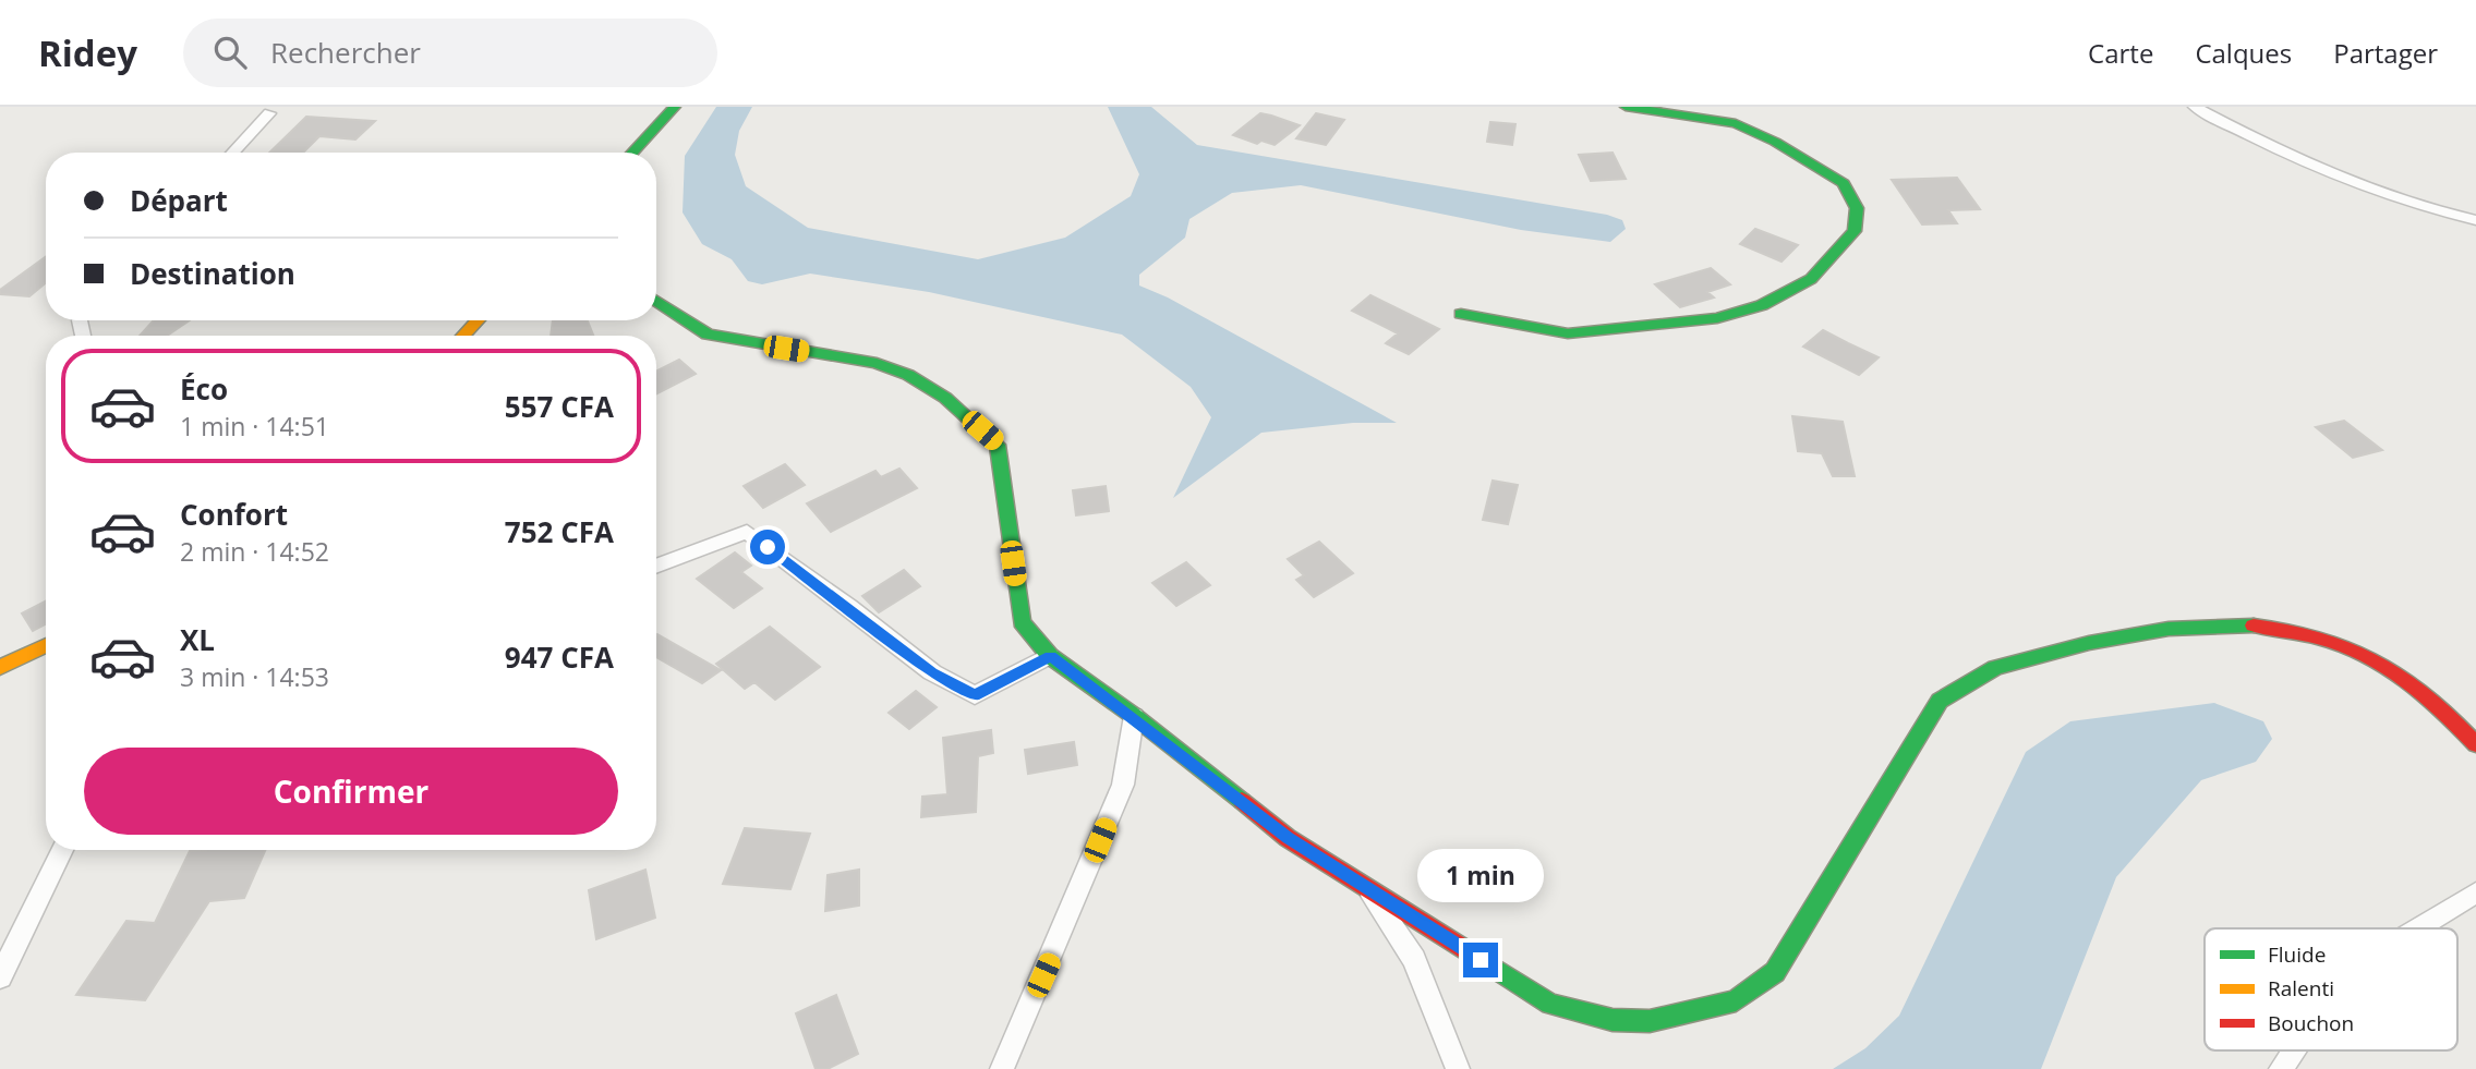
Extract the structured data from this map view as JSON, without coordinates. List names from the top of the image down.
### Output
{
  "legend": ["Fluide", "Ralenti", "Bouchon"],
  "page": {
    "header": "Ridey",
    "search": "Rechercher",
    "nav": ["Carte", "Calques", "Partager"],
    "banner": ["Départ", "Destination"],
    "list": [
      {
        "name": "Éco",
        "note": "1 min · 14:51",
        "value": "557 CFA"
      },
      {
        "name": "Confort",
        "note": "2 min · 14:52",
        "value": "752 CFA"
      },
      {
        "name": "XL",
        "note": "3 min · 14:53",
        "value": "947 CFA"
      }
    ],
    "buttons": "Confirmer",
    "bubble": "1 min"
  }
}
